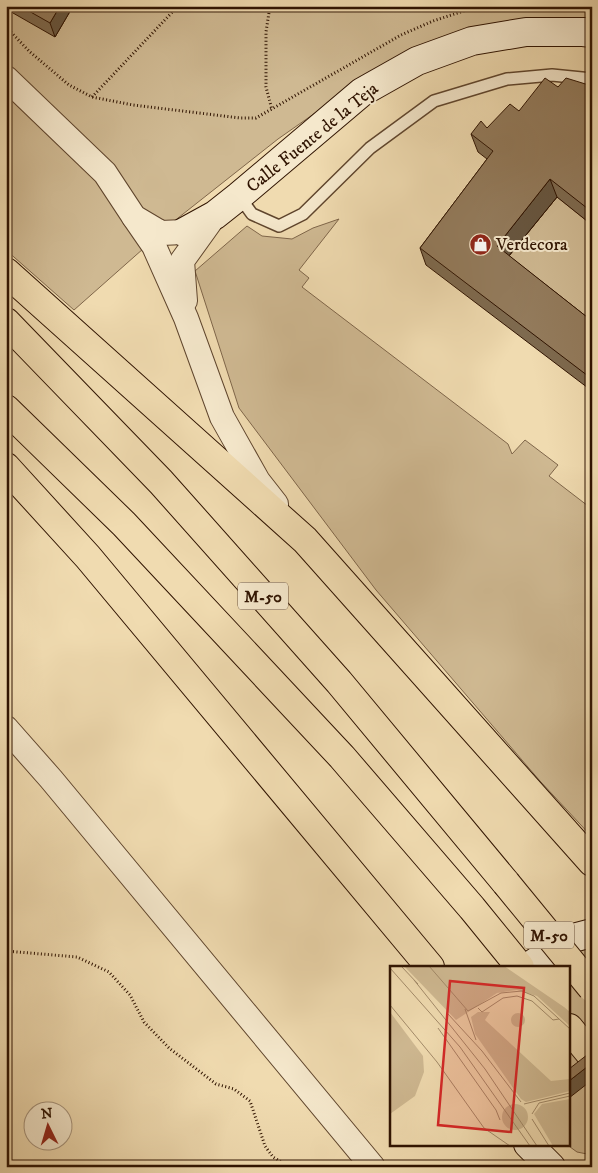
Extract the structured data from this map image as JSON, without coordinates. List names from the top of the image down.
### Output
{
  "streets": {
    "highway": ["M-50"],
    "street": ["Calle Fuente de la Teja"]
  },
  "places": {
    "shop": ["Verdecora"]
  },
  "north": "top"
}
